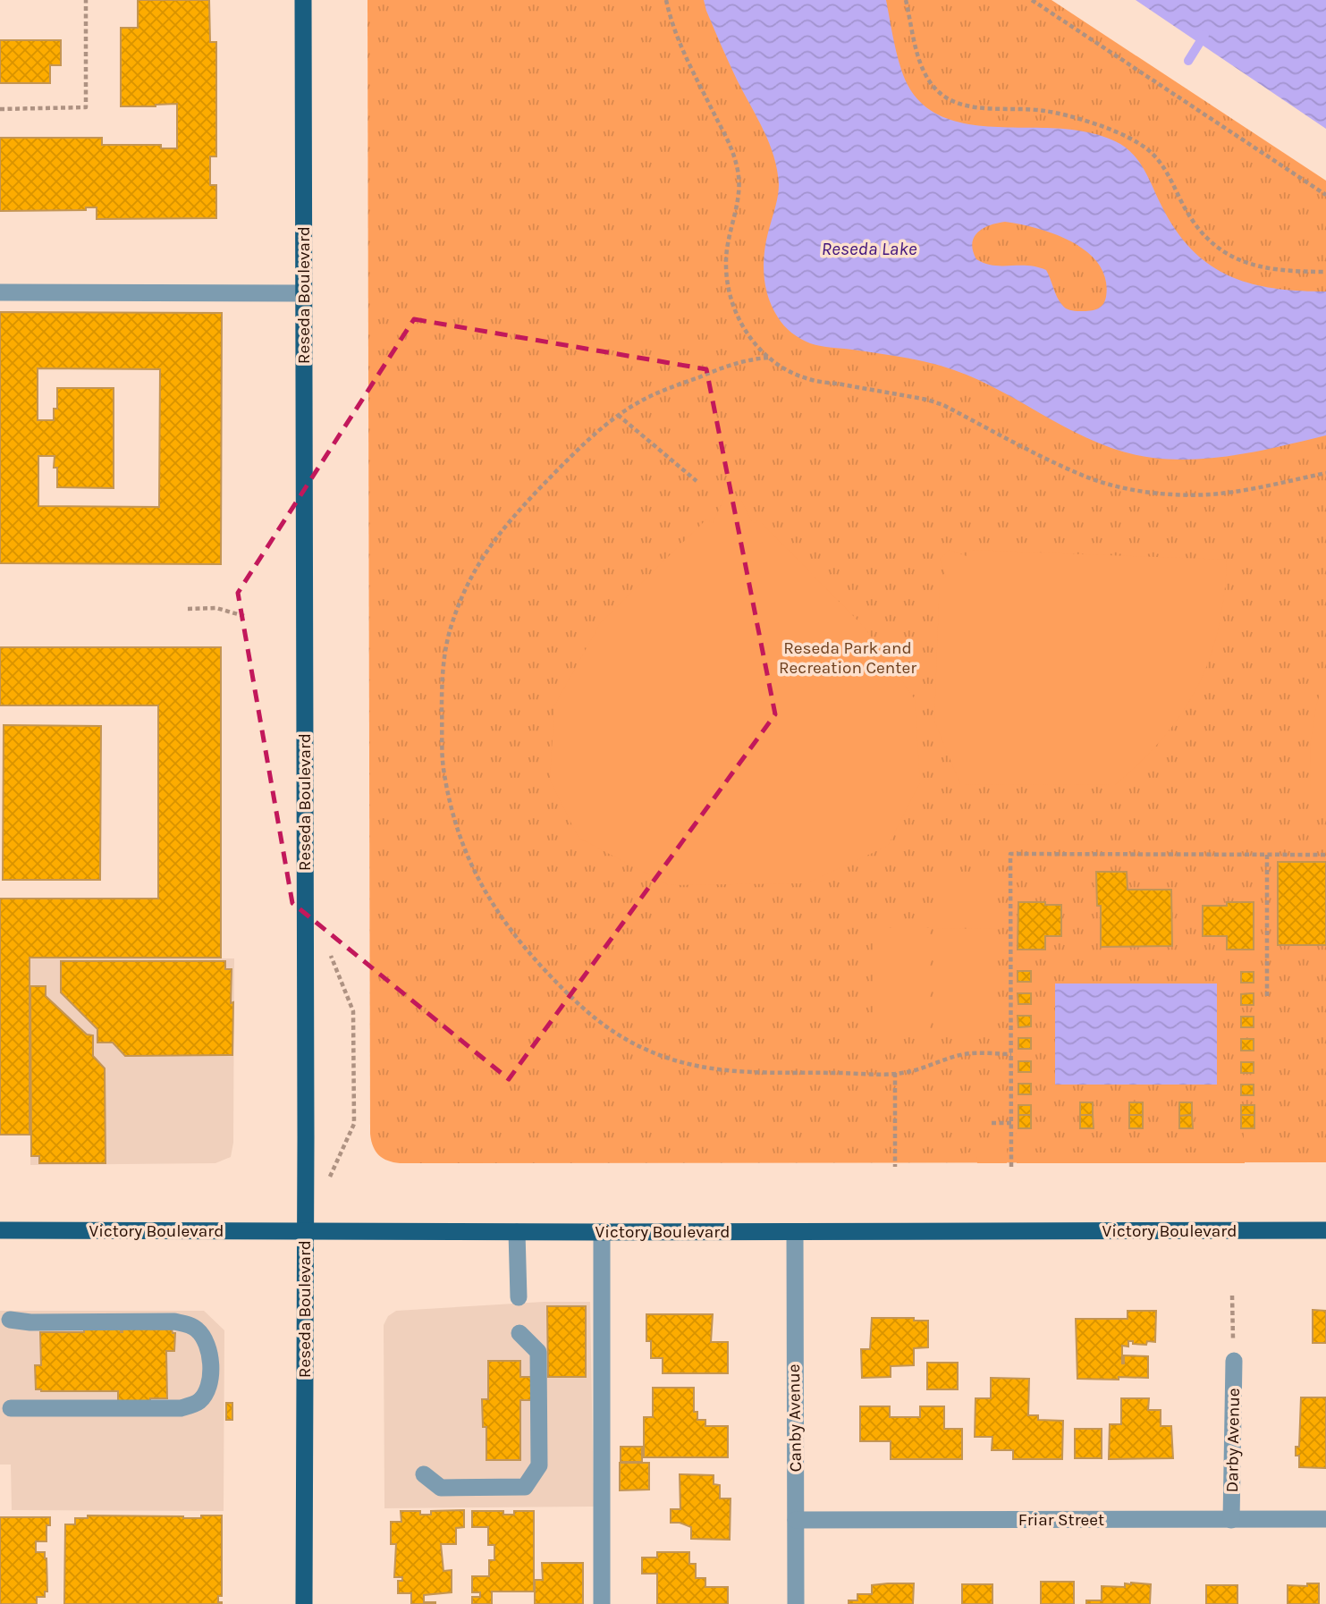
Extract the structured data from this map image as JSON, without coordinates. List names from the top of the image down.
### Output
{
  "streets": {
    "main road": ["Reseda Boulevard", "Victory Boulevard"],
    "street": ["Canby Avenue", "Darby Avenue", "Friar Street"]
  },
  "crossings": [
    ["Reseda Boulevard", "Victory Boulevard"],
    ["Victory Boulevard", "Canby Avenue"],
    ["Canby Avenue", "Friar Street"],
    ["Darby Avenue", "Friar Street"]
  ],
  "water": ["Reseda Lake"],
  "parks": ["Reseda Park and Recreation Center"]
}
